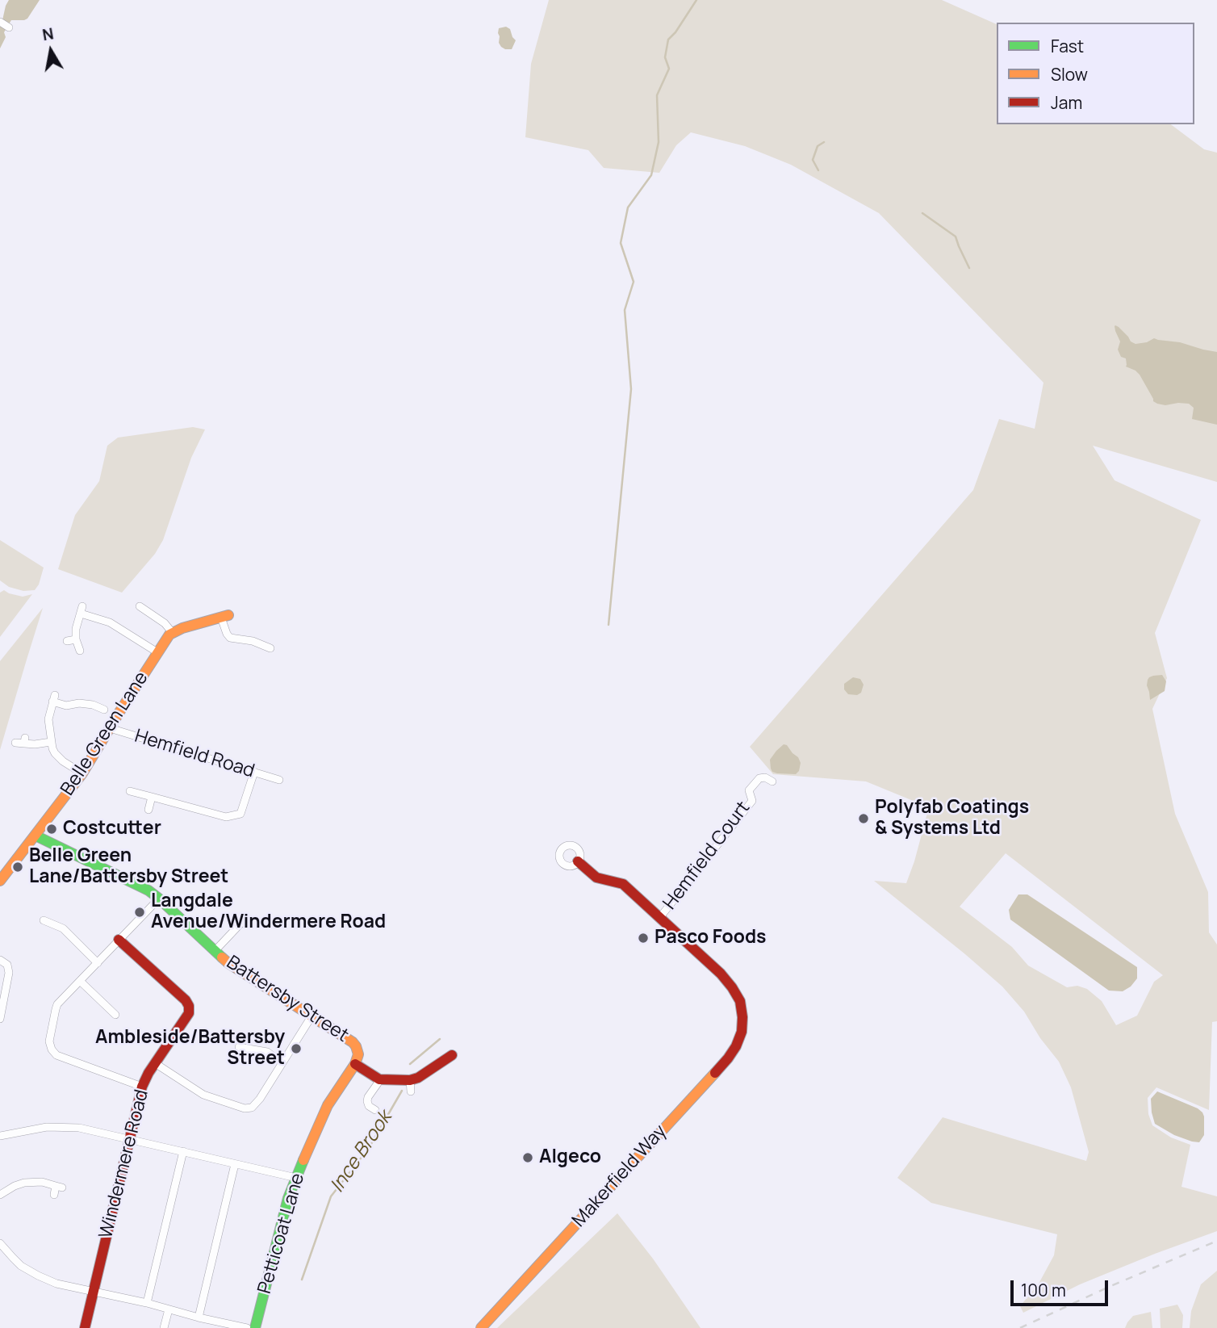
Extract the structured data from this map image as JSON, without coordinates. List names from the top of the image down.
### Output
{
  "streets": {
    "street": [
      "Belle Green Lane",
      "Hemfield Road",
      "Hemfield Court",
      "Battersby Street",
      "Windermere Road",
      "Makerfield Way",
      "Petticoat Lane"
    ]
  },
  "crossings": [
    ["Belle Green Lane", "Hemfield Road"],
    ["Belle Green Lane", "Battersby Street"],
    ["Hemfield Court", "Makerfield Way"],
    ["Battersby Street", "Petticoat Lane"]
  ],
  "water": ["Ince Brook"],
  "places": [
    "Polyfab Coatings & Systems Ltd",
    "Costcutter",
    "Belle Green Lane/Battersby Street",
    "Langdale Avenue/Windermere Road",
    "Pasco Foods",
    "Ambleside/Battersby Street",
    "Algeco"
  ],
  "legend": ["Fast", "Slow", "Jam"],
  "scale_bar": "100 m",
  "north": "top"
}
